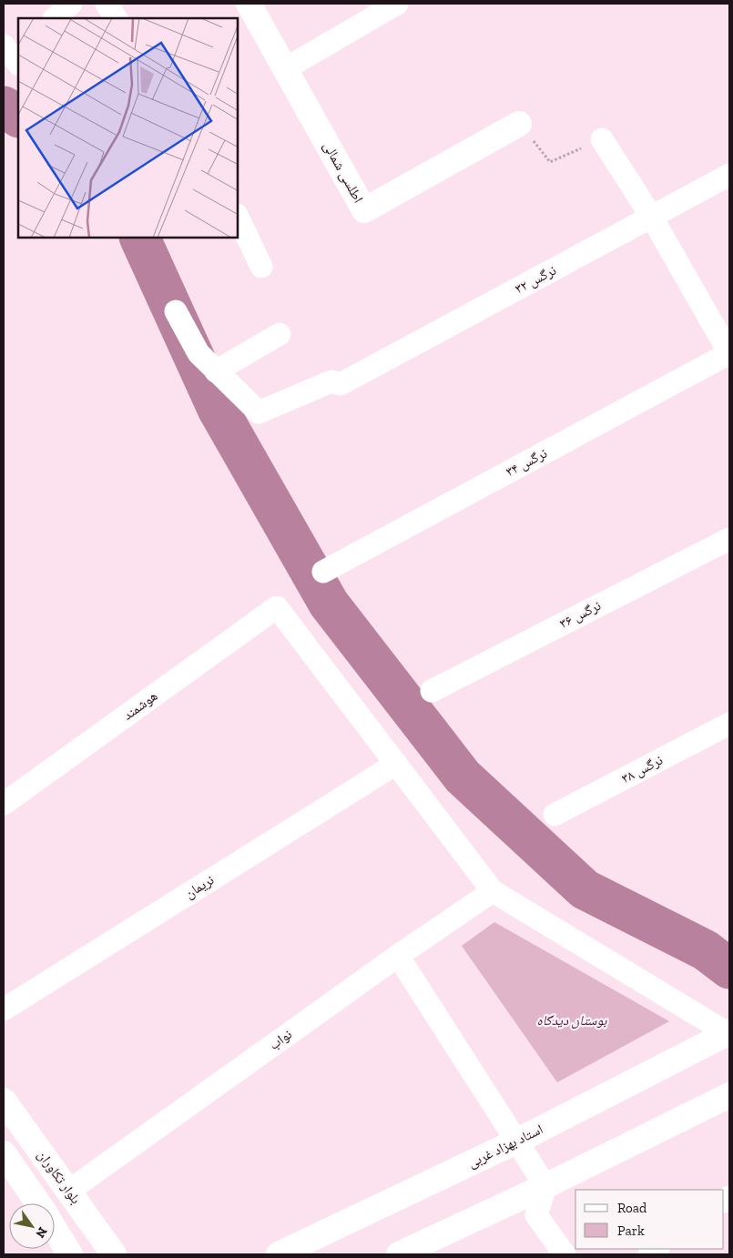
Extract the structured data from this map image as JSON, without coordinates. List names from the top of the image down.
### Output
{
  "streets": {
    "street": [
      "اطلسی شمالی",
      "نرگس ۳۲",
      "نرگس ۳۴",
      "نرگس ۳۶",
      "هوشمند",
      "نرگس ۳۸",
      "نریمان",
      "نواب",
      "استاد بهزاد غربی",
      "بلوار تکاوران"
    ]
  },
  "crossings": [
    ["هوشمند", "نریمان"],
    ["نواب", "بلوار تکاوران"]
  ],
  "parks": ["بوستان دیدگاه"],
  "legend": ["Road", "Park"],
  "north": "bottom right"
}
